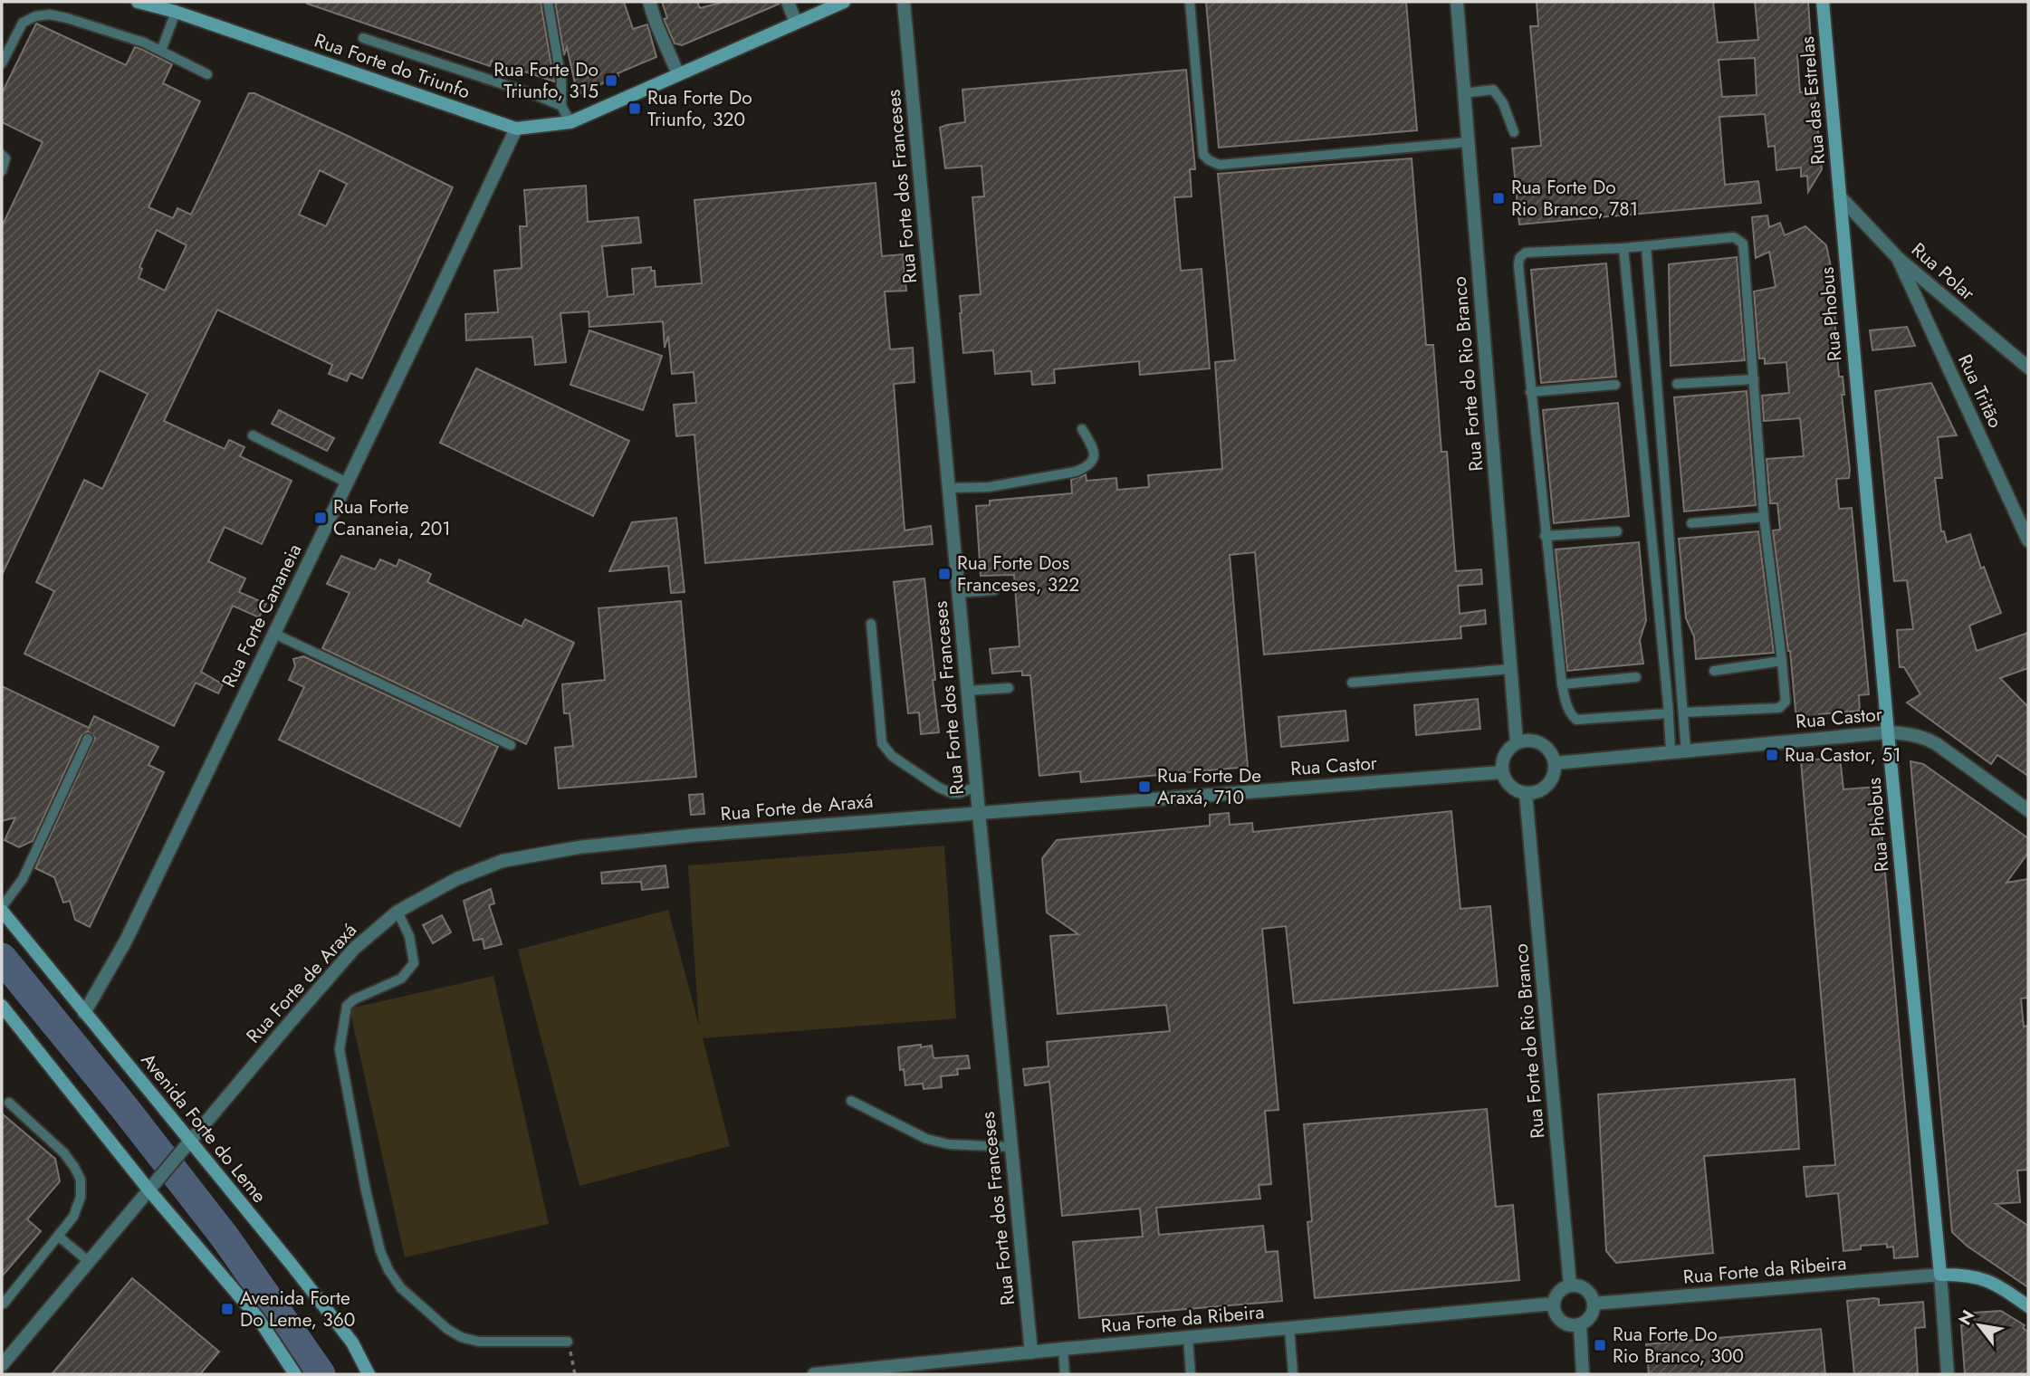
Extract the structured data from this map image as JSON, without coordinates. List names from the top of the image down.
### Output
{
  "streets": {
    "street": [
      "Rua Forte do Triunfo",
      "Rua das Estrelas",
      "Rua Forte dos Franceses",
      "Rua Polar",
      "Rua Phobus",
      "Rua Forte do Rio Branco",
      "Rua Tritão",
      "Rua Forte Cananeia",
      "Rua Castor",
      "Rua Forte de Araxá",
      "Avenida Forte do Leme",
      "Rua Forte da Ribeira"
    ]
  },
  "crossings": [
    ["Rua Forte do Triunfo", "Rua Forte Cananeia"],
    ["Rua das Estrelas", "Rua Polar"],
    ["Rua das Estrelas", "Rua Phobus"],
    ["Rua Forte dos Franceses", "Rua Castor"],
    ["Rua Forte dos Franceses", "Rua Forte de Araxá"],
    ["Rua Forte dos Franceses", "Rua Forte da Ribeira"],
    ["Rua Polar", "Rua Phobus"],
    ["Rua Polar", "Rua Tritão"],
    ["Rua Phobus", "Rua Castor"],
    ["Rua Phobus", "Rua Forte da Ribeira"],
    ["Rua Forte do Rio Branco", "Rua Castor"],
    ["Rua Forte do Rio Branco", "Rua Forte da Ribeira"],
    ["Rua Forte Cananeia", "Avenida Forte do Leme"],
    ["Rua Castor", "Rua Forte de Araxá"],
    ["Rua Forte de Araxá", "Avenida Forte do Leme"]
  ],
  "places": {
    "transit": [
      "Rua Forte Do Triunfo, 315",
      "Rua Forte Do Triunfo, 320",
      "Rua Forte Do Rio Branco, 781",
      "Rua Forte Cananeia, 201",
      "Rua Forte Dos Franceses, 322",
      "Rua Castor, 51",
      "Rua Forte De Araxá, 710",
      "Avenida Forte Do Leme, 360",
      "Rua Forte Do Rio Branco, 300"
    ]
  },
  "north": "top left"
}
